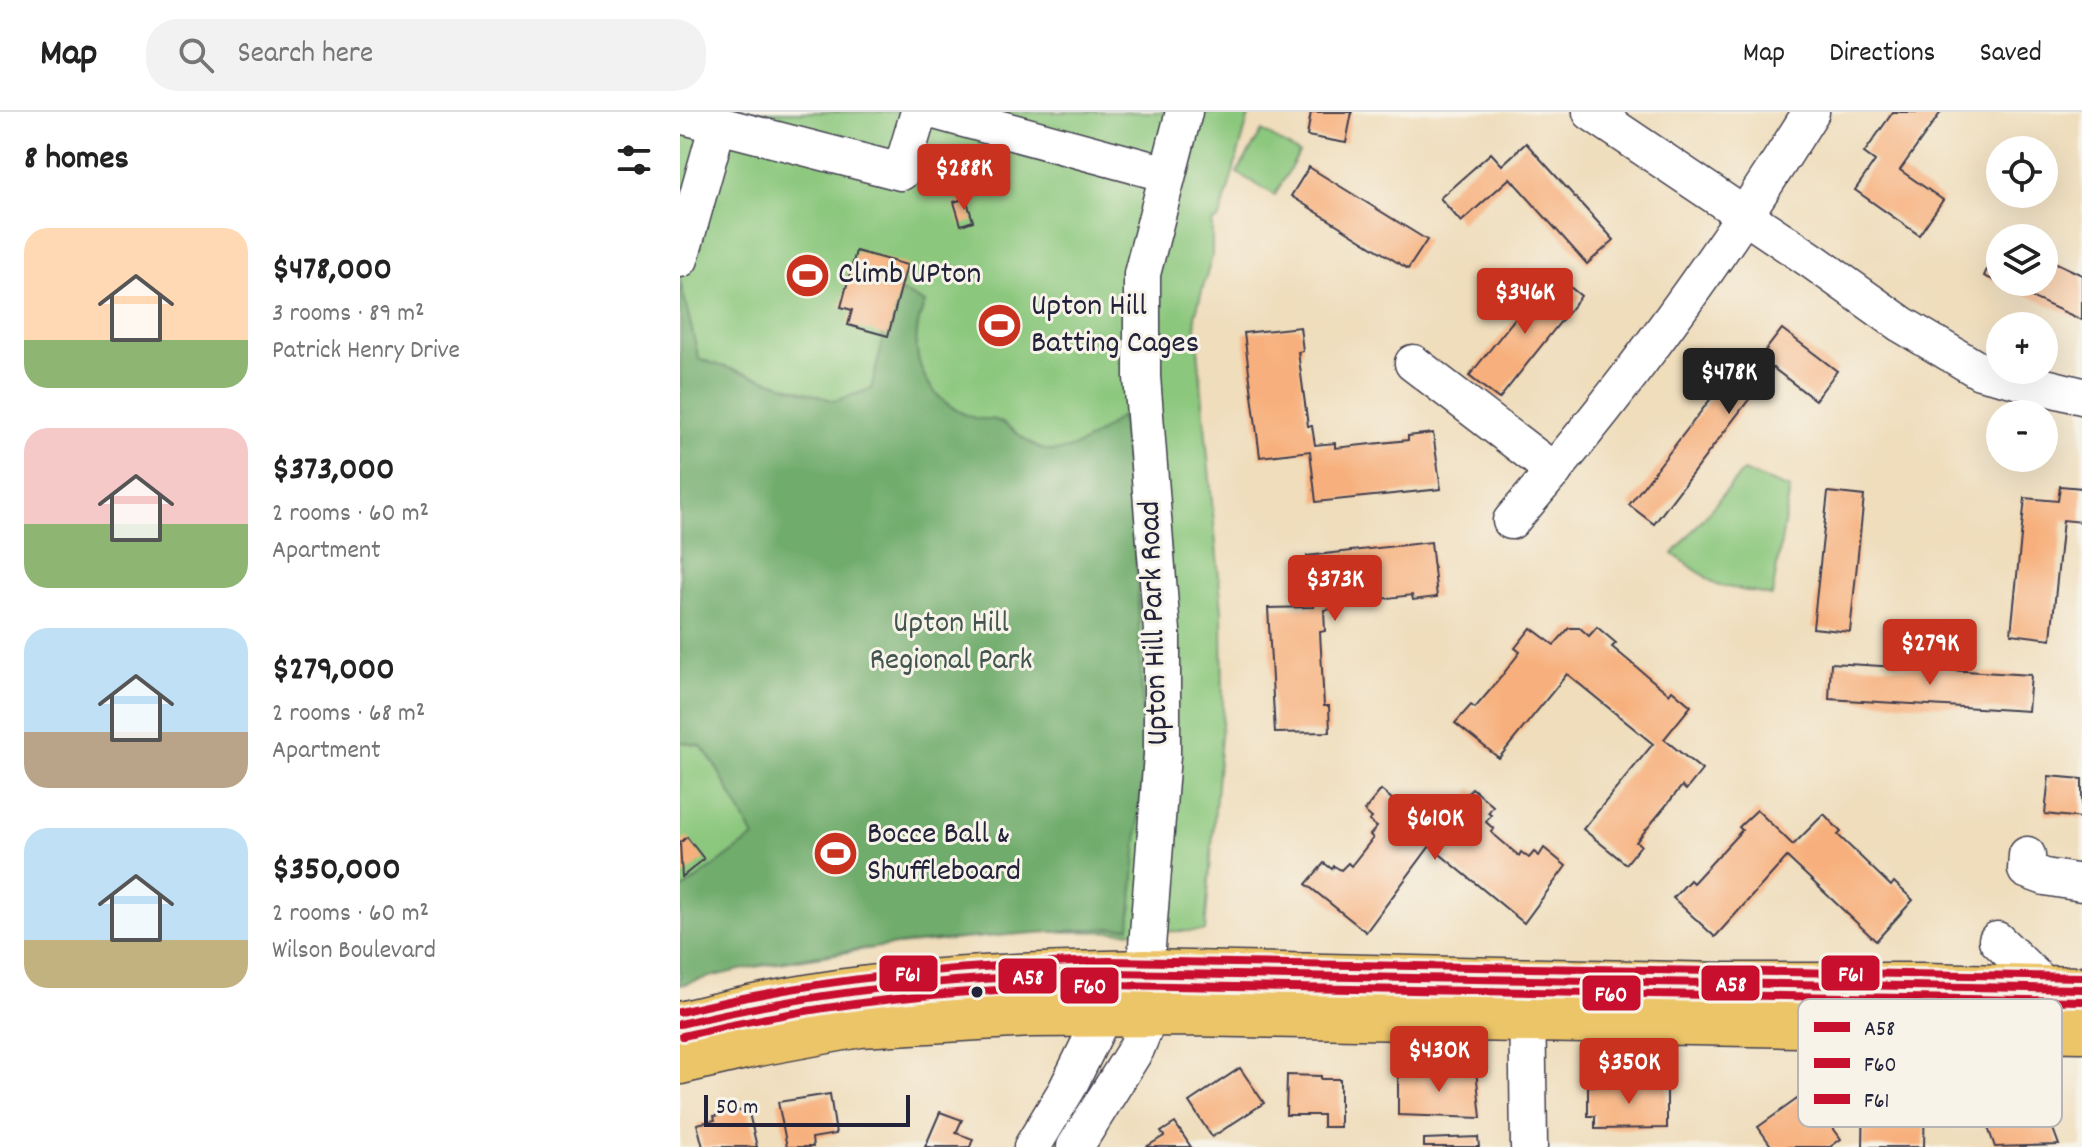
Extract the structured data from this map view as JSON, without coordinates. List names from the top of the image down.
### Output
{
  "streets": {
    "street": ["Upton Hill Park Road"]
  },
  "parks": ["Upton Hill Regional Park"],
  "places": {
    "sports": ["Climb UPton", "Upton Hill Batting Cages", "Bocce Ball & Shuffleboard"]
  },
  "lines": ["transit line F61", "transit line A58", "transit line F60"],
  "legend": ["A58", "F60", "F61"],
  "scale_bar": "50 m",
  "page": {
    "header": "Map",
    "search": "Search here",
    "nav": ["Map", "Directions", "Saved"],
    "heading": "8 homes",
    "map_buttons": ["+", "−"],
    "price": [
      "$288K",
      "$346K",
      "$478K",
      "$373K",
      "$279K",
      "$610K",
      "$430K",
      "$350K"
    ],
    "list": [
      {
        "name": "$478,000",
        "note": "3 rooms · 89 m² · Patrick Henry Drive"
      },
      {
        "name": "$373,000",
        "note": "2 rooms · 60 m² · Apartment"
      },
      {
        "name": "$279,000",
        "note": "2 rooms · 68 m² · Apartment"
      },
      {
        "name": "$350,000",
        "note": "2 rooms · 60 m² · Wilson Boulevard"
      }
    ],
    "scale": "50 m"
  }
}
